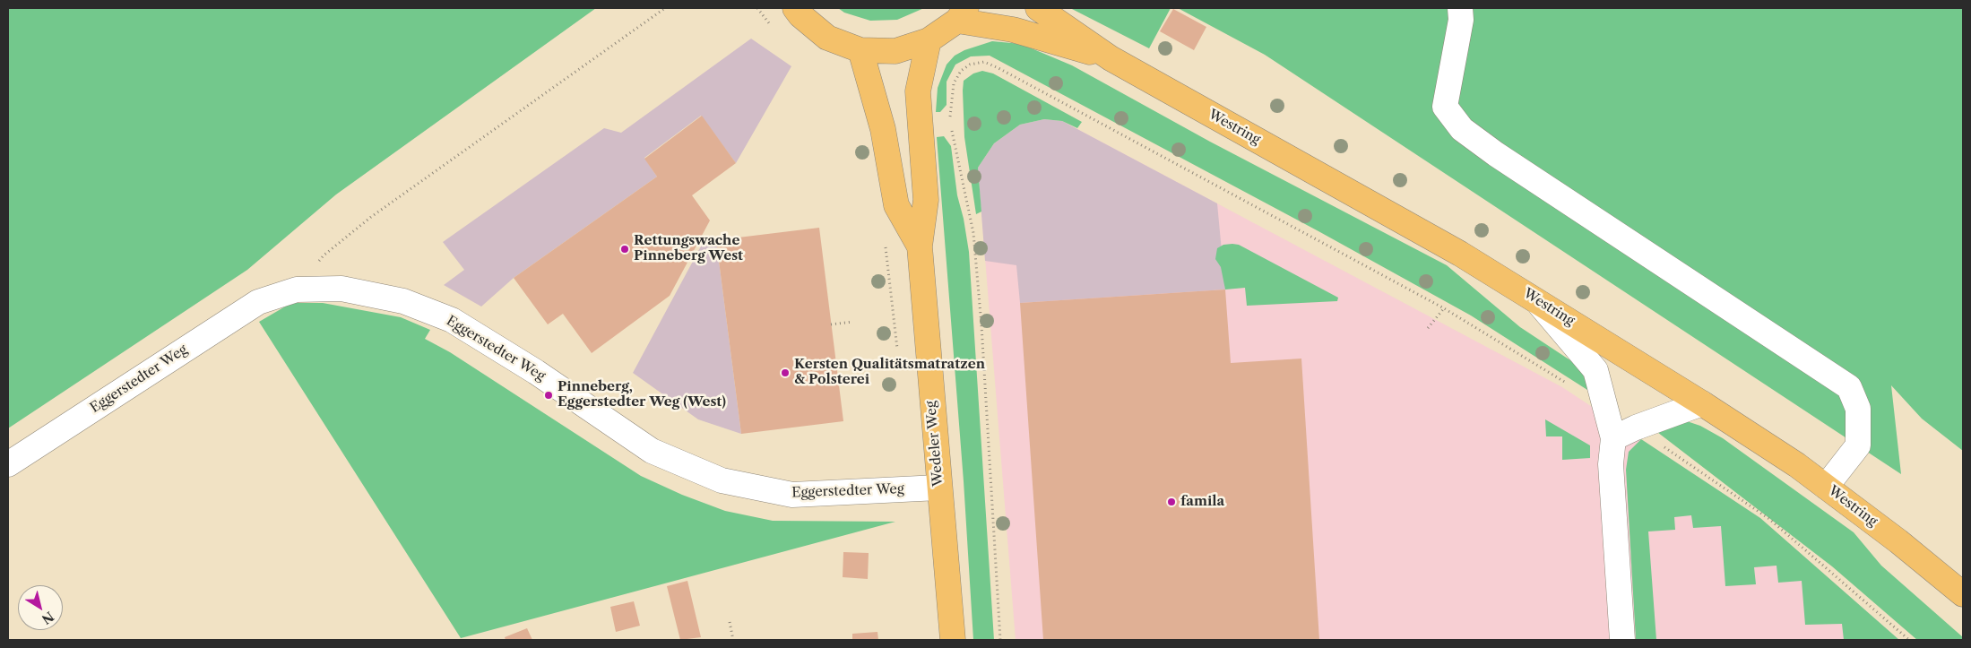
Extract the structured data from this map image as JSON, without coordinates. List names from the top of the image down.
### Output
{
  "streets": {
    "main road": ["Westring", "Wedeler Weg"],
    "street": ["Eggerstedter Weg"]
  },
  "crossings": [
    ["Eggerstedter Weg", "Wedeler Weg"]
  ],
  "places": [
    "Rettungswache Pinneberg West",
    "Kersten Qualitätsmatratzen & Polsterei",
    "Pinneberg, Eggerstedter Weg (West)",
    "famila"
  ],
  "north": "bottom right"
}
